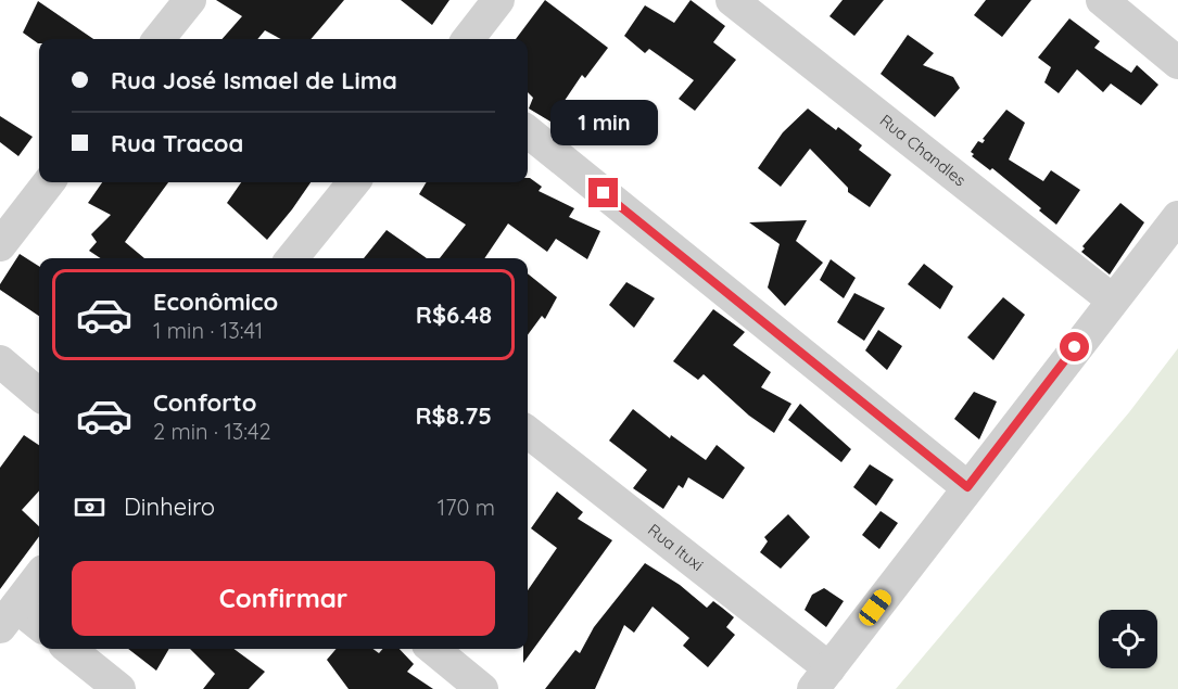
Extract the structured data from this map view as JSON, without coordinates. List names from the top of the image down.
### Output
{
  "streets": {
    "street": ["Rua Chandles", "Rua Ituxi"]
  },
  "page": {
    "banner": ["Rua José Ismael de Lima", "Rua Tracoa"],
    "bubble": "1 min",
    "list": [
      {
        "name": "Econômico",
        "note": "1 min · 13:41",
        "value": "R$6.48"
      },
      {
        "name": "Conforto",
        "note": "2 min · 13:42",
        "value": "R$8.75"
      }
    ],
    "pay": ["Dinheiro", "170 m"],
    "buttons": "Confirmar"
  }
}
